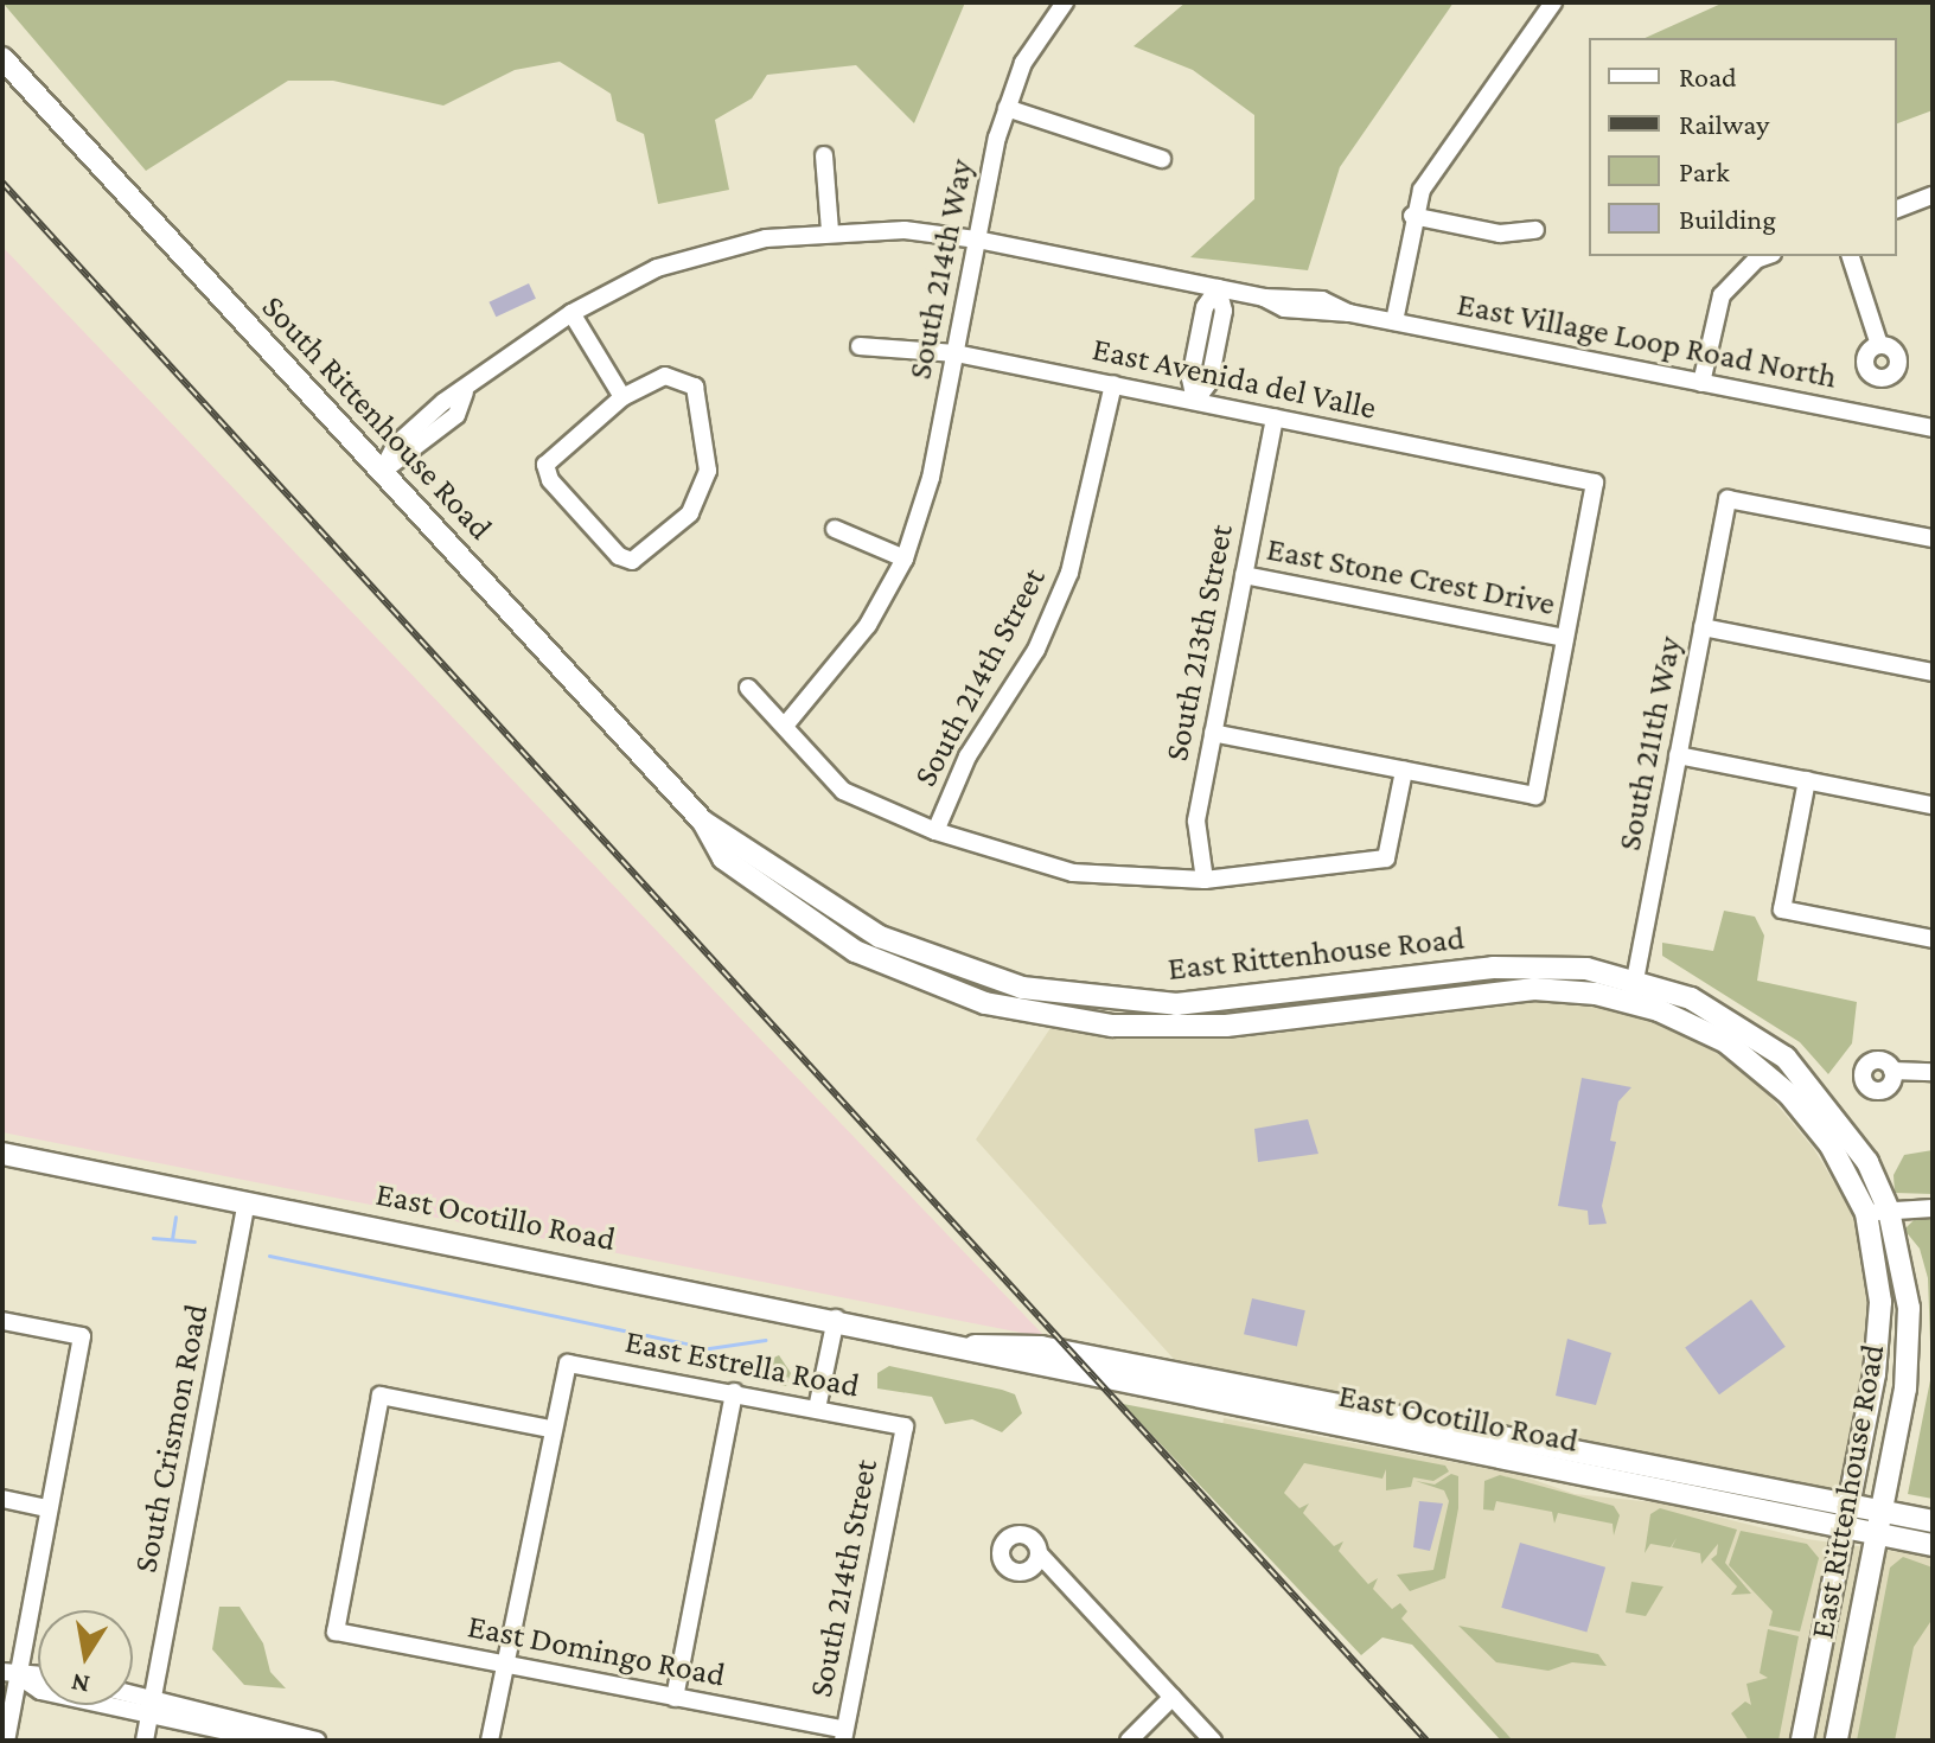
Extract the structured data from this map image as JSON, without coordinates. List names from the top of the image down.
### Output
{
  "streets": {
    "main road": ["South Rittenhouse Road", "East Rittenhouse Road", "East Ocotillo Road"],
    "street": [
      "South 214th Way",
      "East Village Loop Road North",
      "East Avenida del Valle",
      "East Stone Crest Drive",
      "South 213th Street",
      "South 214th Street",
      "South 211th Way",
      "East Estrella Road",
      "South Crismon Road",
      "East Domingo Road"
    ]
  },
  "crossings": [
    ["South 214th Way", "East Village Loop Road North"],
    ["South 214th Way", "East Avenida del Valle"],
    ["East Village Loop Road North", "South Rittenhouse Road"],
    ["East Avenida del Valle", "East Stone Crest Drive"],
    ["East Avenida del Valle", "South 213th Street"],
    ["East Avenida del Valle", "South 214th Street"],
    ["South Rittenhouse Road", "East Rittenhouse Road"],
    ["East Stone Crest Drive", "South 213th Street"],
    ["South 214th Street", "East Estrella Road"],
    ["South 214th Street", "East Domingo Road"],
    ["South 211th Way", "East Rittenhouse Road"],
    ["East Rittenhouse Road", "East Ocotillo Road"],
    ["East Ocotillo Road", "South Crismon Road"],
    ["East Estrella Road", "East Domingo Road"]
  ],
  "legend": [
    "Road",
    "Railway",
    "Park",
    "Building"
  ],
  "north": "bottom"
}
